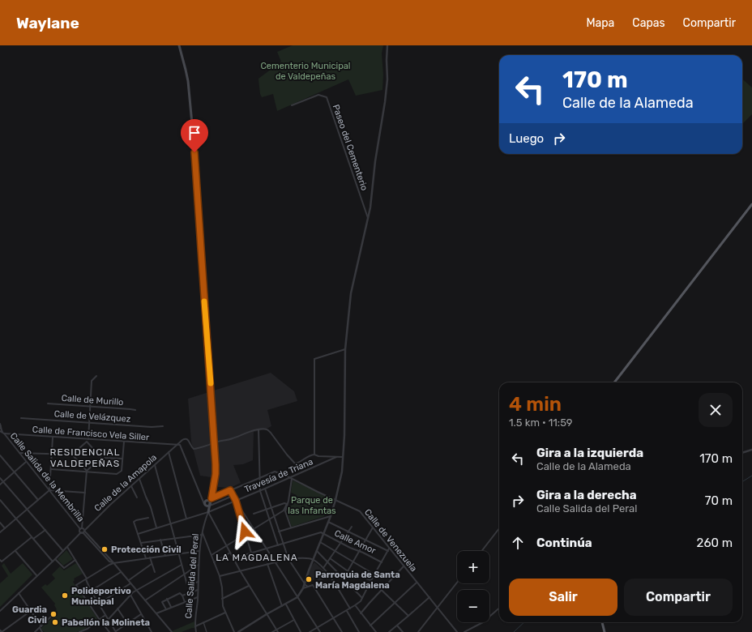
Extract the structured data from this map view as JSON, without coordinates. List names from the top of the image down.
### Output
{
  "streets": {
    "main road": ["Calle Salida del Peral"],
    "street": [
      "Paseo del Cementerio",
      "Calle de Murillo",
      "Calle de Velázquez",
      "Calle de Francisco Vela Siller",
      "Travesía de Triana",
      "Calle Salida de la Membrilla",
      "Calle de la Amapola",
      "Calle de Venezuela",
      "Calle Amor"
    ]
  },
  "crossings": [
    ["Calle de Francisco Vela Siller", "Calle Salida de la Membrilla"],
    ["Calle de Francisco Vela Siller", "Calle de la Amapola"],
    ["Travesía de Triana", "Calle de Venezuela"],
    ["Travesía de Triana", "Calle Salida del Peral"],
    ["Calle Salida de la Membrilla", "Calle de la Amapola"],
    ["Calle de Venezuela", "Calle Salida del Peral"]
  ],
  "districts": ["RESIDENCIAL VALDEPEÑAS", "LA MAGDALENA"],
  "parks": ["Cementerio Municipal de Valdepeñas", "Parque de las Infantas"],
  "places": [
    "Protección Civil",
    "Parroquia de Santa María Magdalena",
    "Polideportivo Municipal",
    "Guardia Civil",
    "Pabellón la Molineta"
  ],
  "page": {
    "header": "Waylane",
    "nav": ["Mapa", "Capas", "Compartir"],
    "turn": ["170 m", "Calle de la Alameda"],
    "then": "Luego",
    "heading": ["4 min", "1.5 km · 11:59"],
    "list": [
      {
        "name": "Gira a la izquierda",
        "note": "Calle de la Alameda",
        "value": "170 m"
      },
      {
        "name": "Gira a la derecha",
        "note": "Calle Salida del Peral",
        "value": "70 m"
      },
      {
        "name": "Continúa",
        "value": "260 m"
      }
    ],
    "map_buttons": ["+", "−"],
    "buttons": ["Salir", "Compartir"]
  }
}
